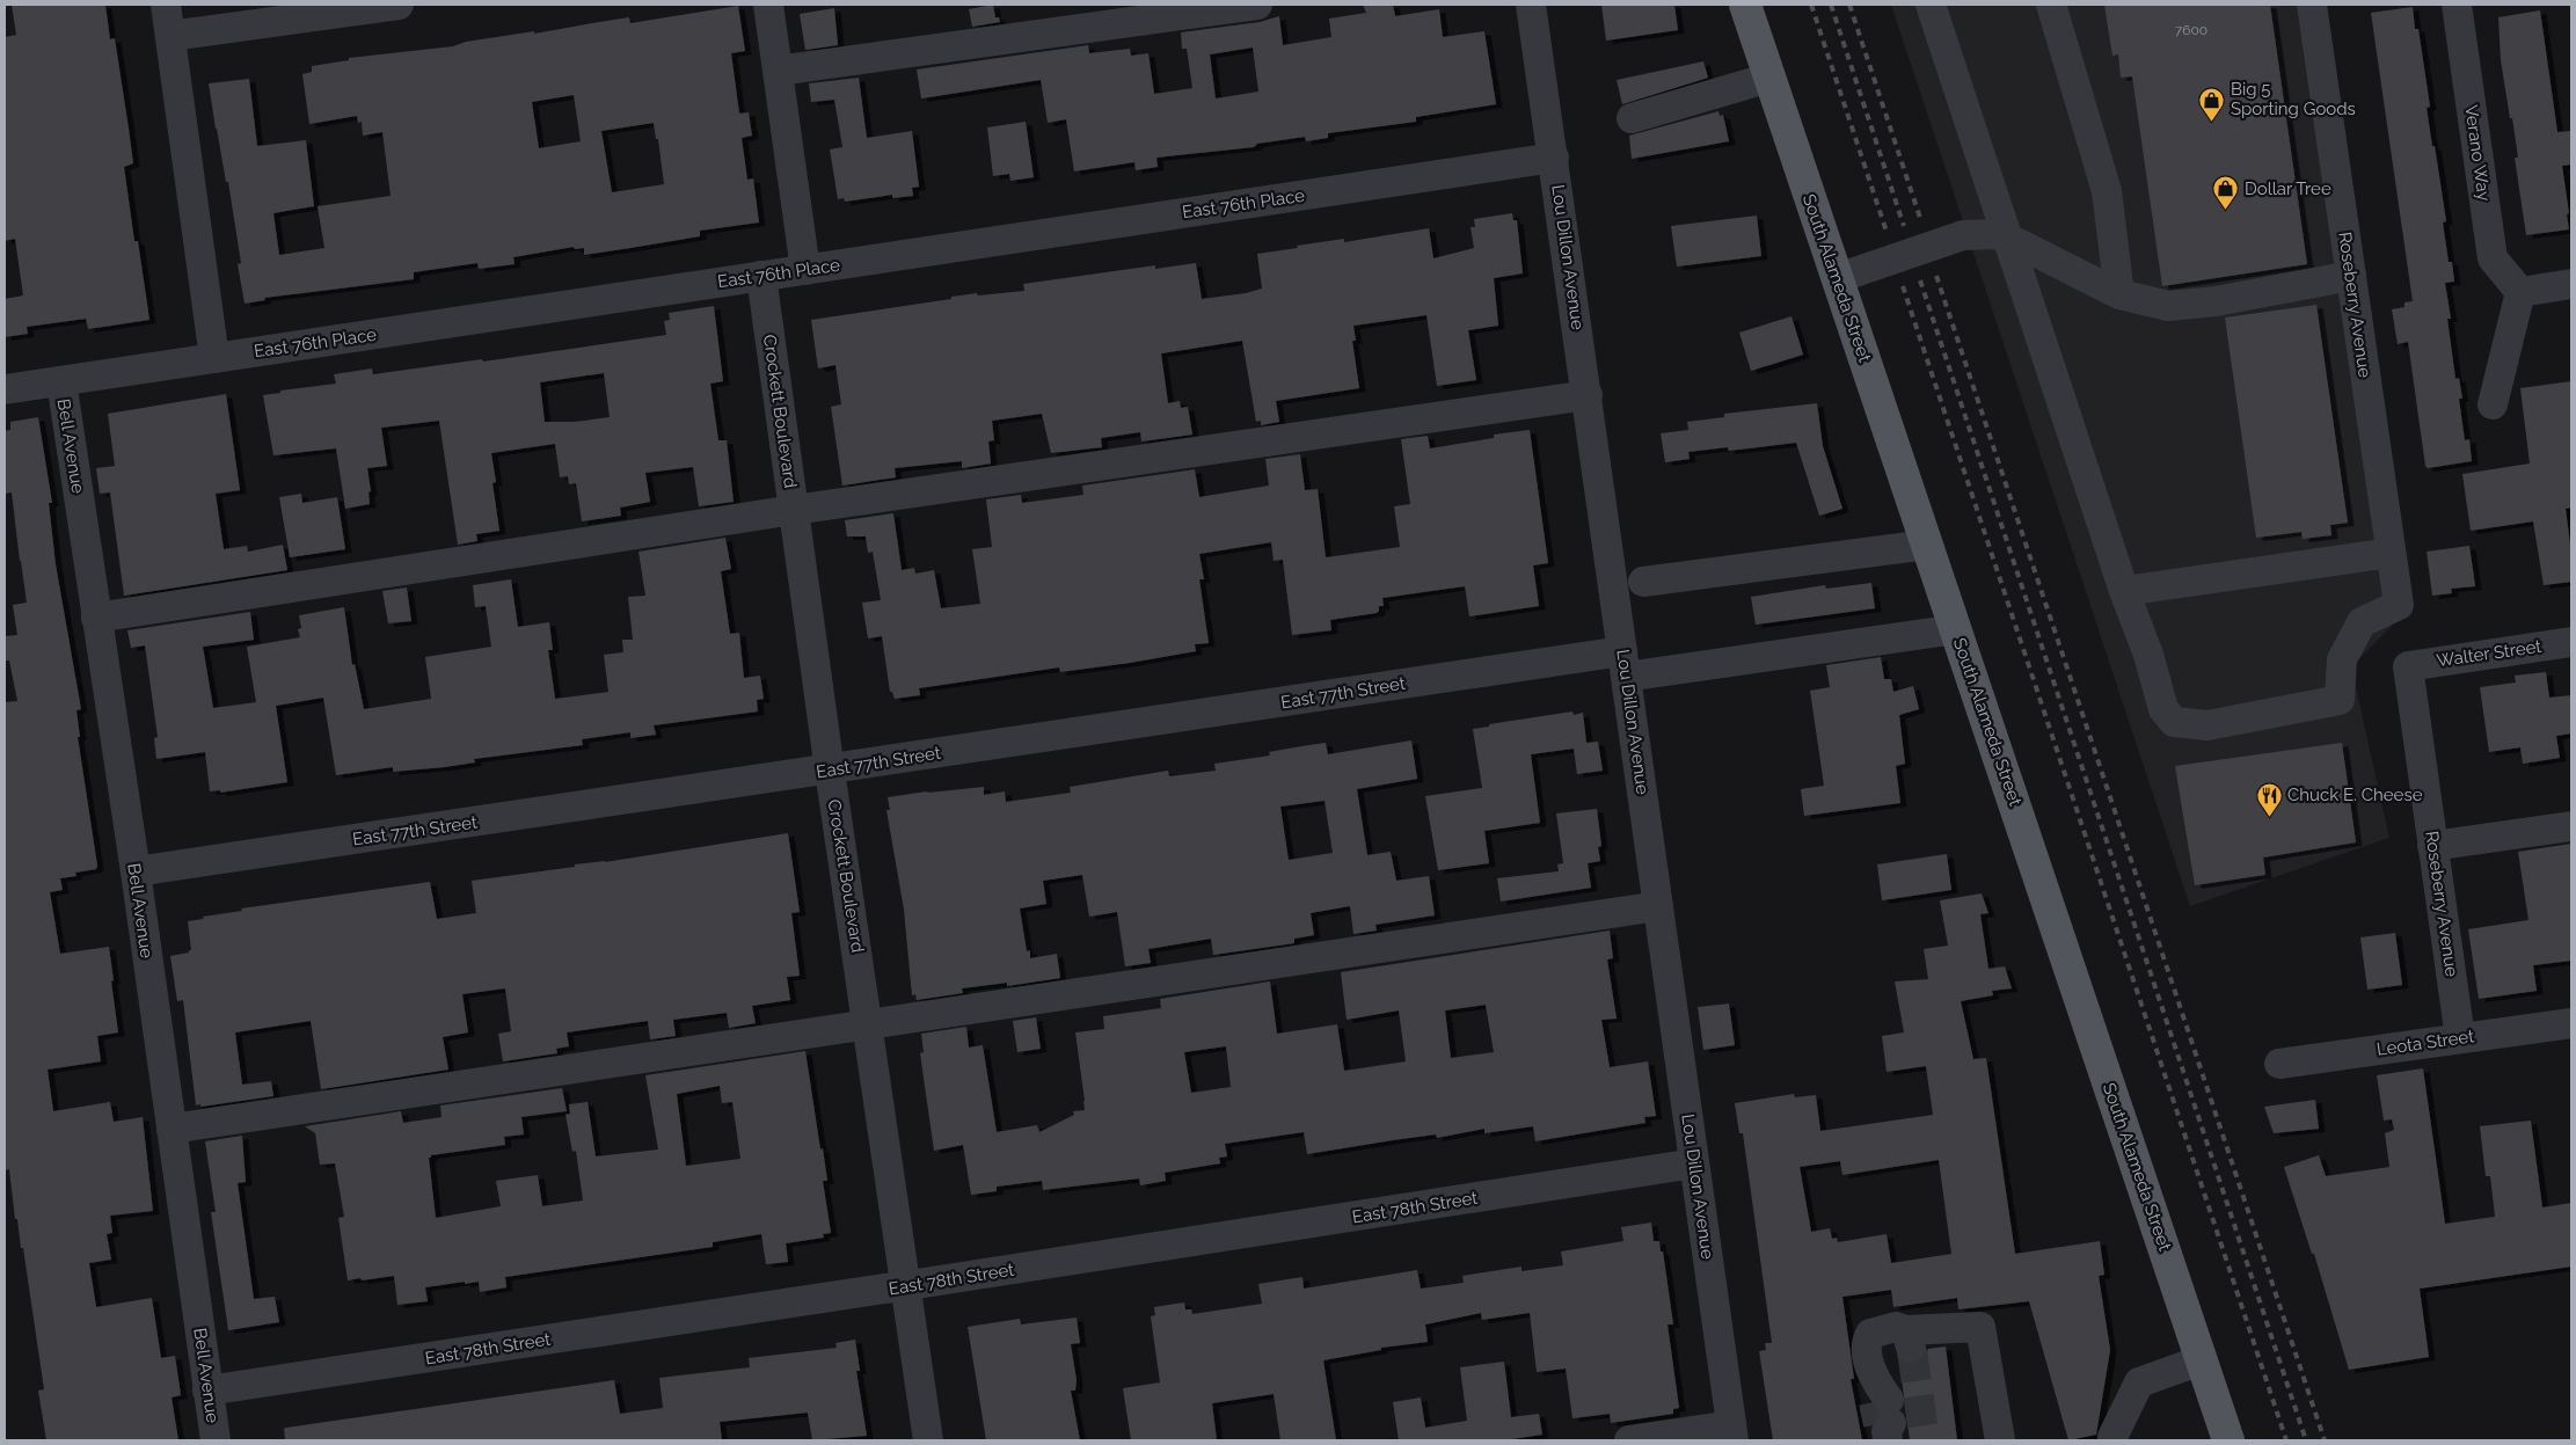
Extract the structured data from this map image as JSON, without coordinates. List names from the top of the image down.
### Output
{
  "streets": {
    "main road": ["South Alameda Street"],
    "street": [
      "Verano Way",
      "East 76th Place",
      "Lou Dillon Avenue",
      "Roseberry Avenue",
      "Crockett Boulevard",
      "Bell Avenue",
      "Walter Street",
      "East 77th Street",
      "Leota Street",
      "East 78th Street"
    ]
  },
  "crossings": [
    ["East 76th Place", "Lou Dillon Avenue"],
    ["East 76th Place", "Crockett Boulevard"],
    ["East 76th Place", "Bell Avenue"],
    ["Lou Dillon Avenue", "East 77th Street"],
    ["Lou Dillon Avenue", "East 78th Street"],
    ["South Alameda Street", "East 77th Street"],
    ["Roseberry Avenue", "Walter Street"],
    ["Roseberry Avenue", "Leota Street"],
    ["Crockett Boulevard", "East 77th Street"],
    ["Crockett Boulevard", "East 78th Street"],
    ["Bell Avenue", "East 77th Street"],
    ["Bell Avenue", "East 78th Street"]
  ],
  "places": {
    "shop": ["Big 5 Sporting Goods", "Dollar Tree"],
    "restaurant": ["Chuck E. Cheese"]
  },
  "house_numbers": ["7600"]
}
